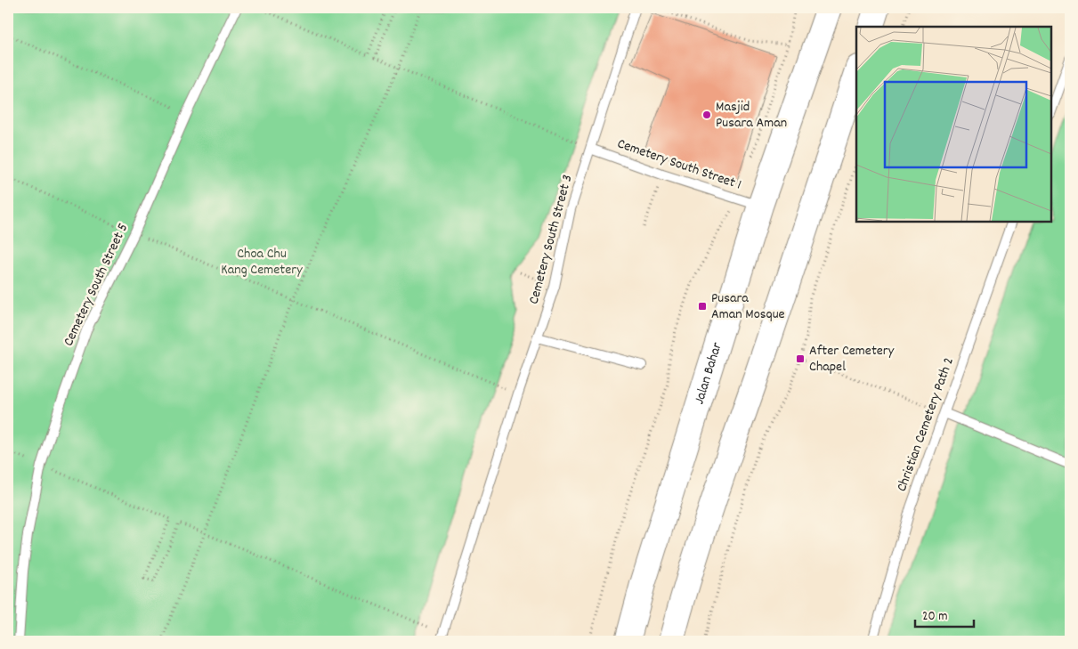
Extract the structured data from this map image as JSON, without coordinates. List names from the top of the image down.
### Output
{
  "streets": {
    "main road": ["Jalan Bahar"],
    "lane": [
      "Cemetery South Street 1",
      "Cemetery South Street 3",
      "Cemetery South Street 5",
      "Christian Cemetery Path 2"
    ]
  },
  "crossings": [
    ["Cemetery South Street 1", "Cemetery South Street 3"],
    ["Cemetery South Street 1", "Jalan Bahar"]
  ],
  "parks": ["Choa Chu Kang Cemetery"],
  "places": {
    "other": ["Masjid Pusara Aman"],
    "transit": ["Pusara Aman Mosque", "After Cemetery Chapel"]
  },
  "scale_bar": "20 m"
}
